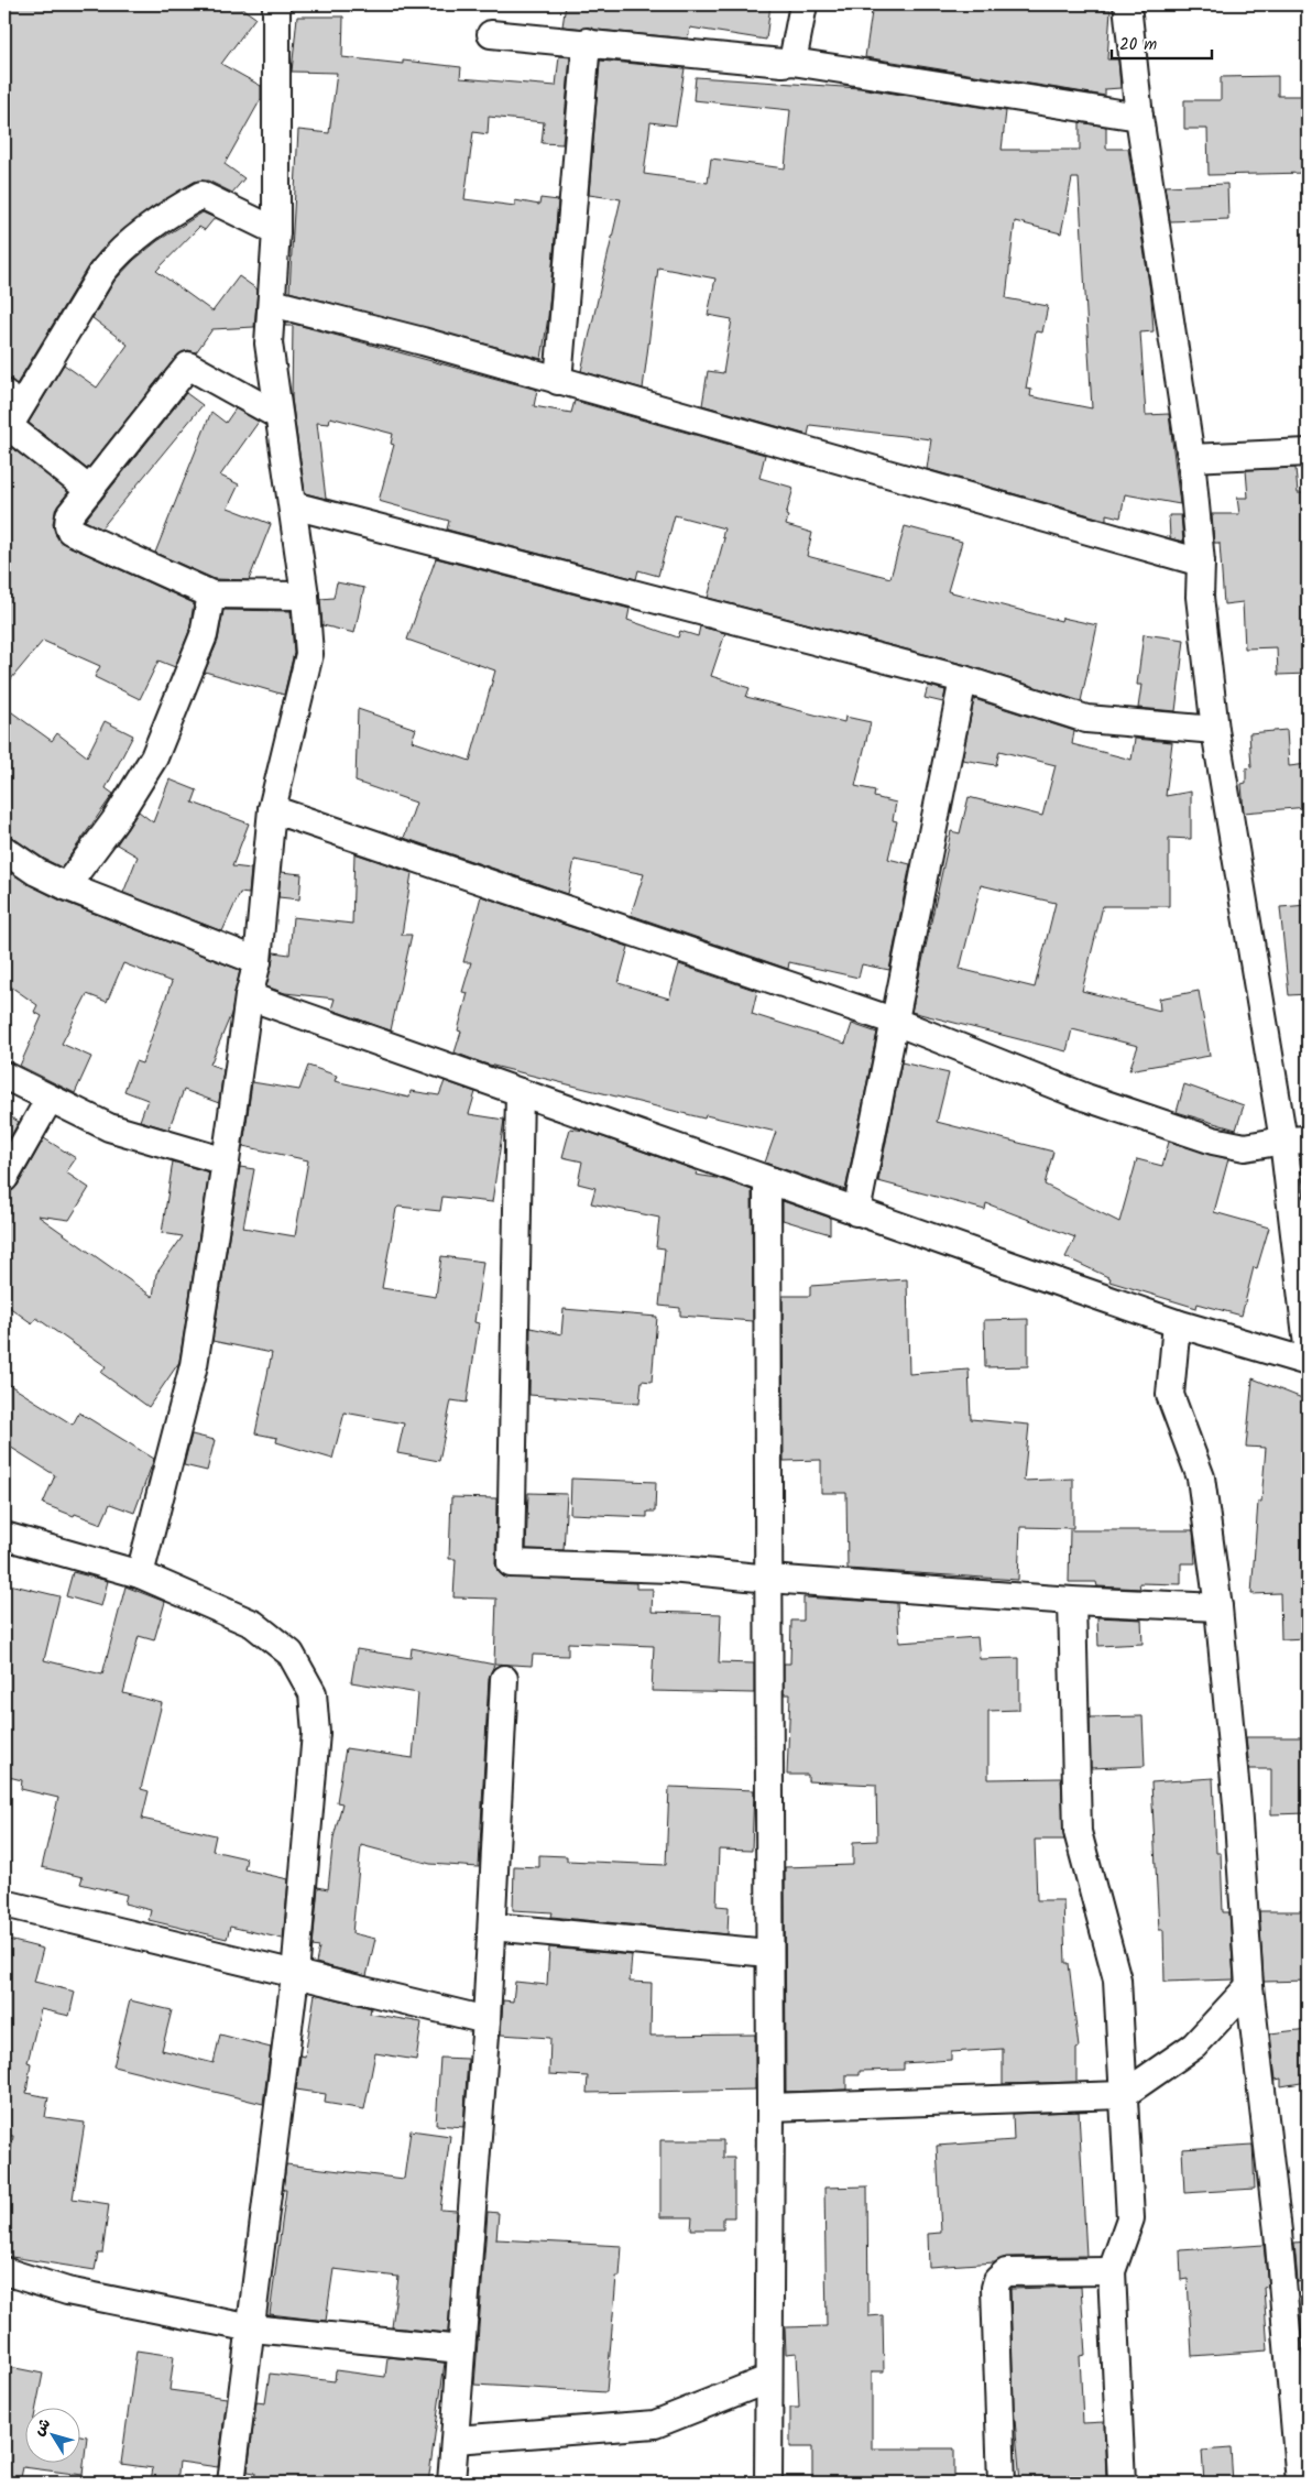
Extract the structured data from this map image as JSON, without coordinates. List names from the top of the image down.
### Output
{
  "scale_bar": "20 m",
  "north": "top left"
}
